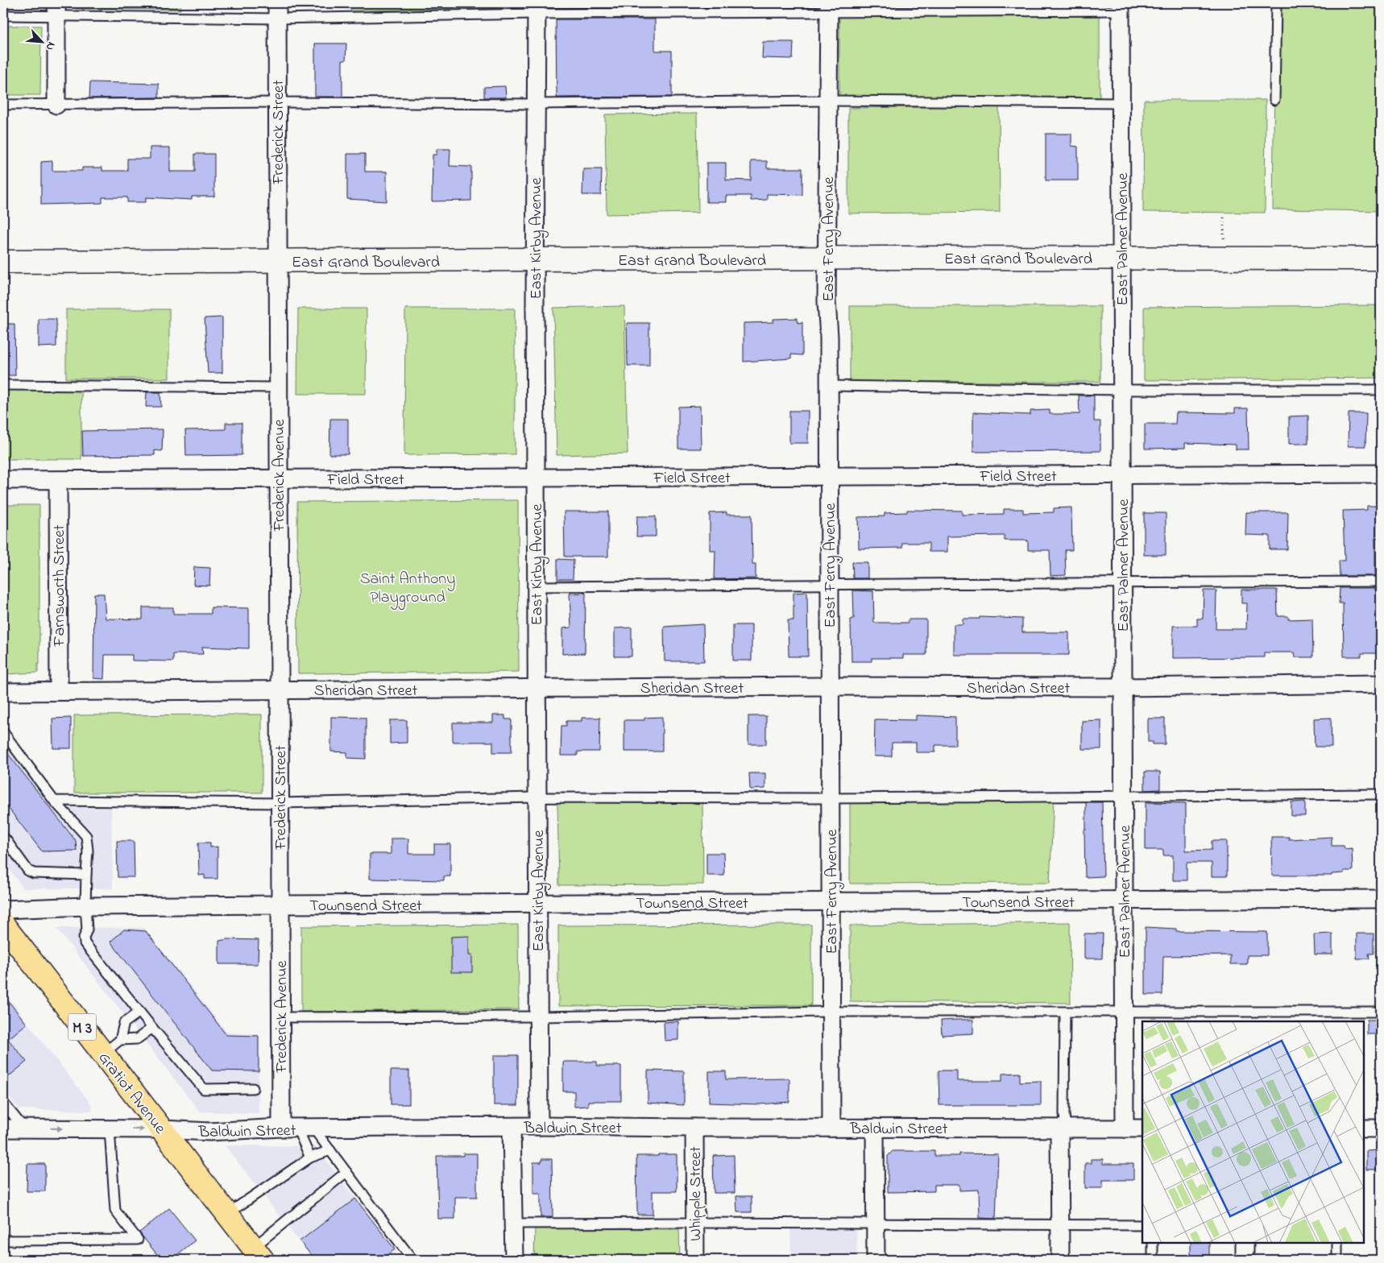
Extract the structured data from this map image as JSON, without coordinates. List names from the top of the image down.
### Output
{
  "streets": {
    "main road": ["East Grand Boulevard", "M 3", "Gratiot Avenue"],
    "street": [
      "Frederick Street",
      "East Kirby Avenue",
      "East Ferry Avenue",
      "East Palmer Avenue",
      "Frederick Avenue",
      "Field Street",
      "Farnsworth Street",
      "Sheridan Street",
      "Townsend Street",
      "Baldwin Street",
      "Whipple Street"
    ]
  },
  "crossings": [
    ["Frederick Street", "East Grand Boulevard"],
    ["Frederick Street", "Frederick Avenue"],
    ["Frederick Street", "Sheridan Street"],
    ["Frederick Street", "Townsend Street"],
    ["East Kirby Avenue", "East Grand Boulevard"],
    ["East Kirby Avenue", "Field Street"],
    ["East Kirby Avenue", "Sheridan Street"],
    ["East Kirby Avenue", "Townsend Street"],
    ["East Kirby Avenue", "Baldwin Street"],
    ["East Ferry Avenue", "East Grand Boulevard"],
    ["East Ferry Avenue", "Field Street"],
    ["East Ferry Avenue", "Sheridan Street"],
    ["East Ferry Avenue", "Townsend Street"],
    ["East Ferry Avenue", "Baldwin Street"],
    ["East Palmer Avenue", "East Grand Boulevard"],
    ["East Palmer Avenue", "Field Street"],
    ["East Palmer Avenue", "Sheridan Street"],
    ["East Palmer Avenue", "Townsend Street"],
    ["East Palmer Avenue", "Baldwin Street"],
    ["East Grand Boulevard", "Frederick Avenue"],
    ["Frederick Avenue", "Field Street"],
    ["Frederick Avenue", "Sheridan Street"],
    ["Frederick Avenue", "Townsend Street"],
    ["Frederick Avenue", "Baldwin Street"],
    ["Field Street", "Farnsworth Street"],
    ["Farnsworth Street", "Sheridan Street"],
    ["Townsend Street", "Gratiot Avenue"],
    ["Gratiot Avenue", "Baldwin Street"],
    ["Baldwin Street", "Whipple Street"]
  ],
  "parks": ["Saint Anthony Playground"],
  "north": "bottom right"
}
